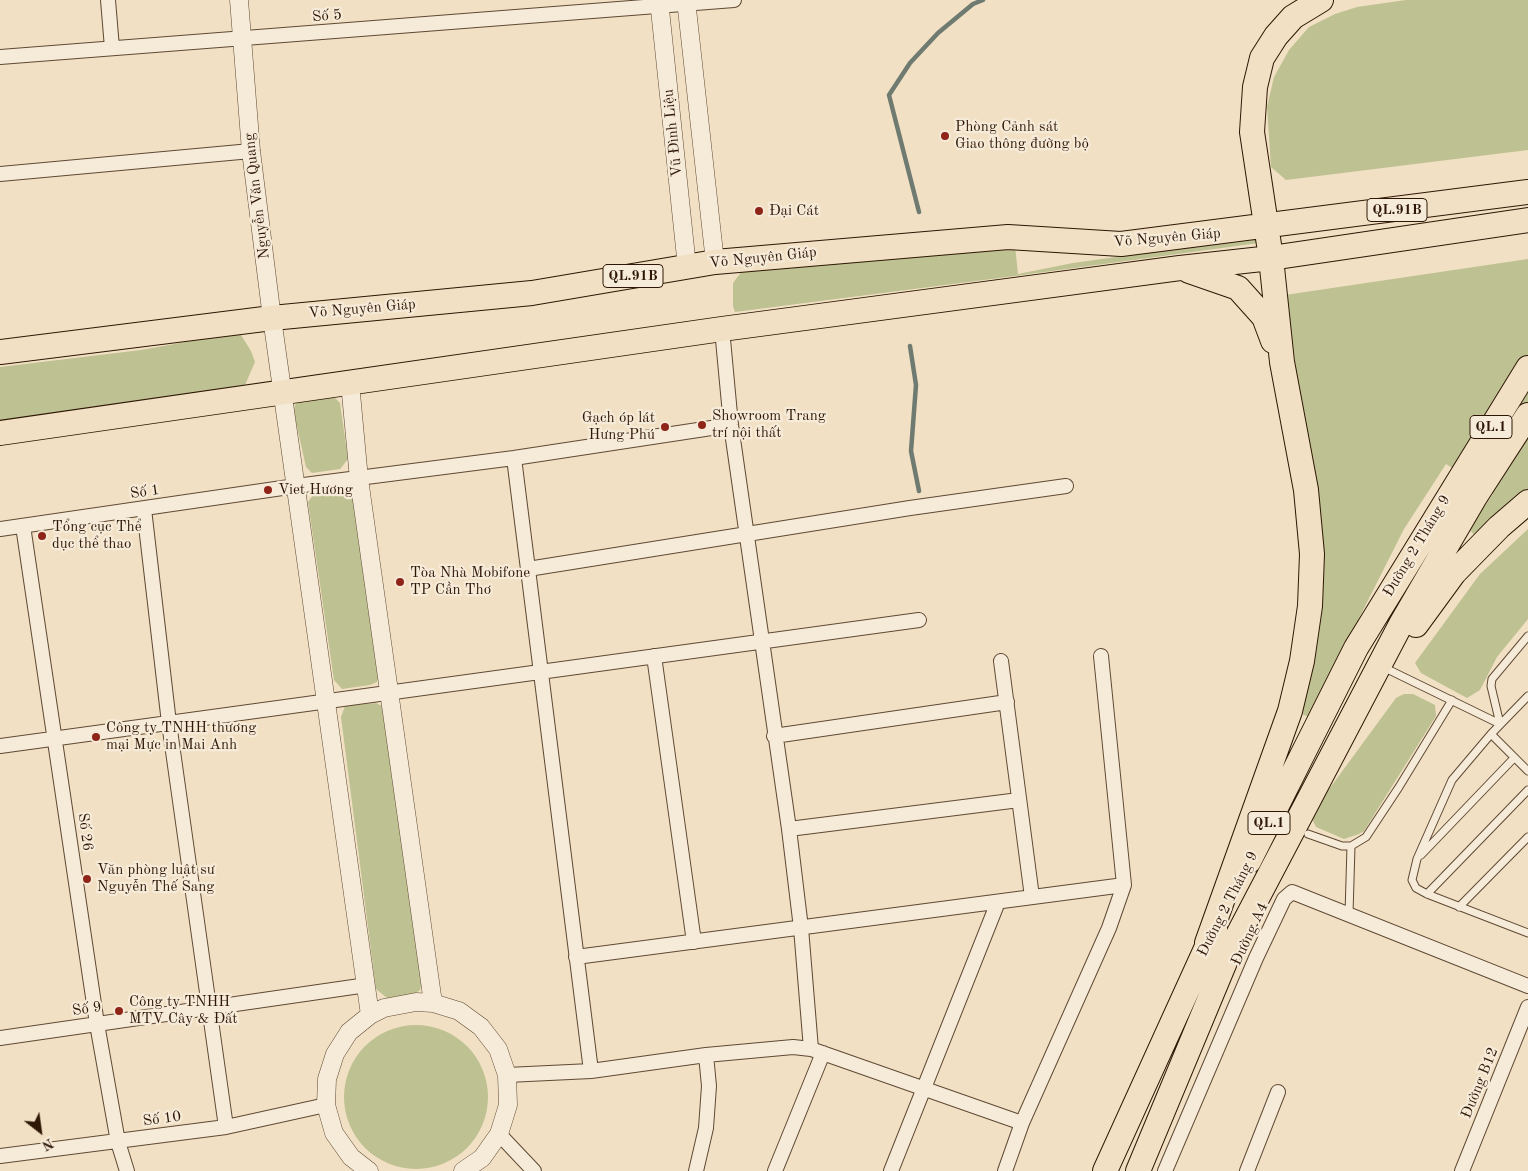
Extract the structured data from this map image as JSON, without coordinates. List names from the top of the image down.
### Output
{
  "streets": {
    "highway": [
      "QL.91B",
      "Võ Nguyên Giáp",
      "QL.1",
      "Đường 2 Tháng 9"
    ],
    "street": [
      "Số 5",
      "Vũ Đình Liệu",
      "Nguyễn Văn Quang",
      "Số 1",
      "Số 26",
      "Đường A4",
      "Số 9",
      "Đường B12",
      "Số 10"
    ]
  },
  "crossings": [
    ["Số 5", "Vũ Đình Liệu"],
    ["Số 5", "Nguyễn Văn Quang"],
    ["Vũ Đình Liệu", "Võ Nguyên Giáp"],
    ["Nguyễn Văn Quang", "Võ Nguyên Giáp"],
    ["Nguyễn Văn Quang", "Số 1"],
    ["Nguyễn Văn Quang", "Số 9"],
    ["QL.91B", "Võ Nguyên Giáp"],
    ["Số 1", "Số 26"],
    ["Số 26", "Số 9"],
    ["Số 26", "Số 10"]
  ],
  "places": [
    "Phòng Cảnh sát Giao thông đường bộ",
    "Đại Cát",
    "Showroom Trang trí nội thất",
    "Gạch óp lát Hưng Phú",
    "Viet Hương",
    "Tổng cục Thể dục thể thao",
    "Tòa Nhà Mobifone TP Cần Thơ",
    "Công ty TNHH thương mại Mực in Mai Anh",
    "Văn phòng luật sư Nguyễn Thế Sang",
    "Công ty TNHH MTV Cây & Đất"
  ],
  "north": "bottom right"
}
